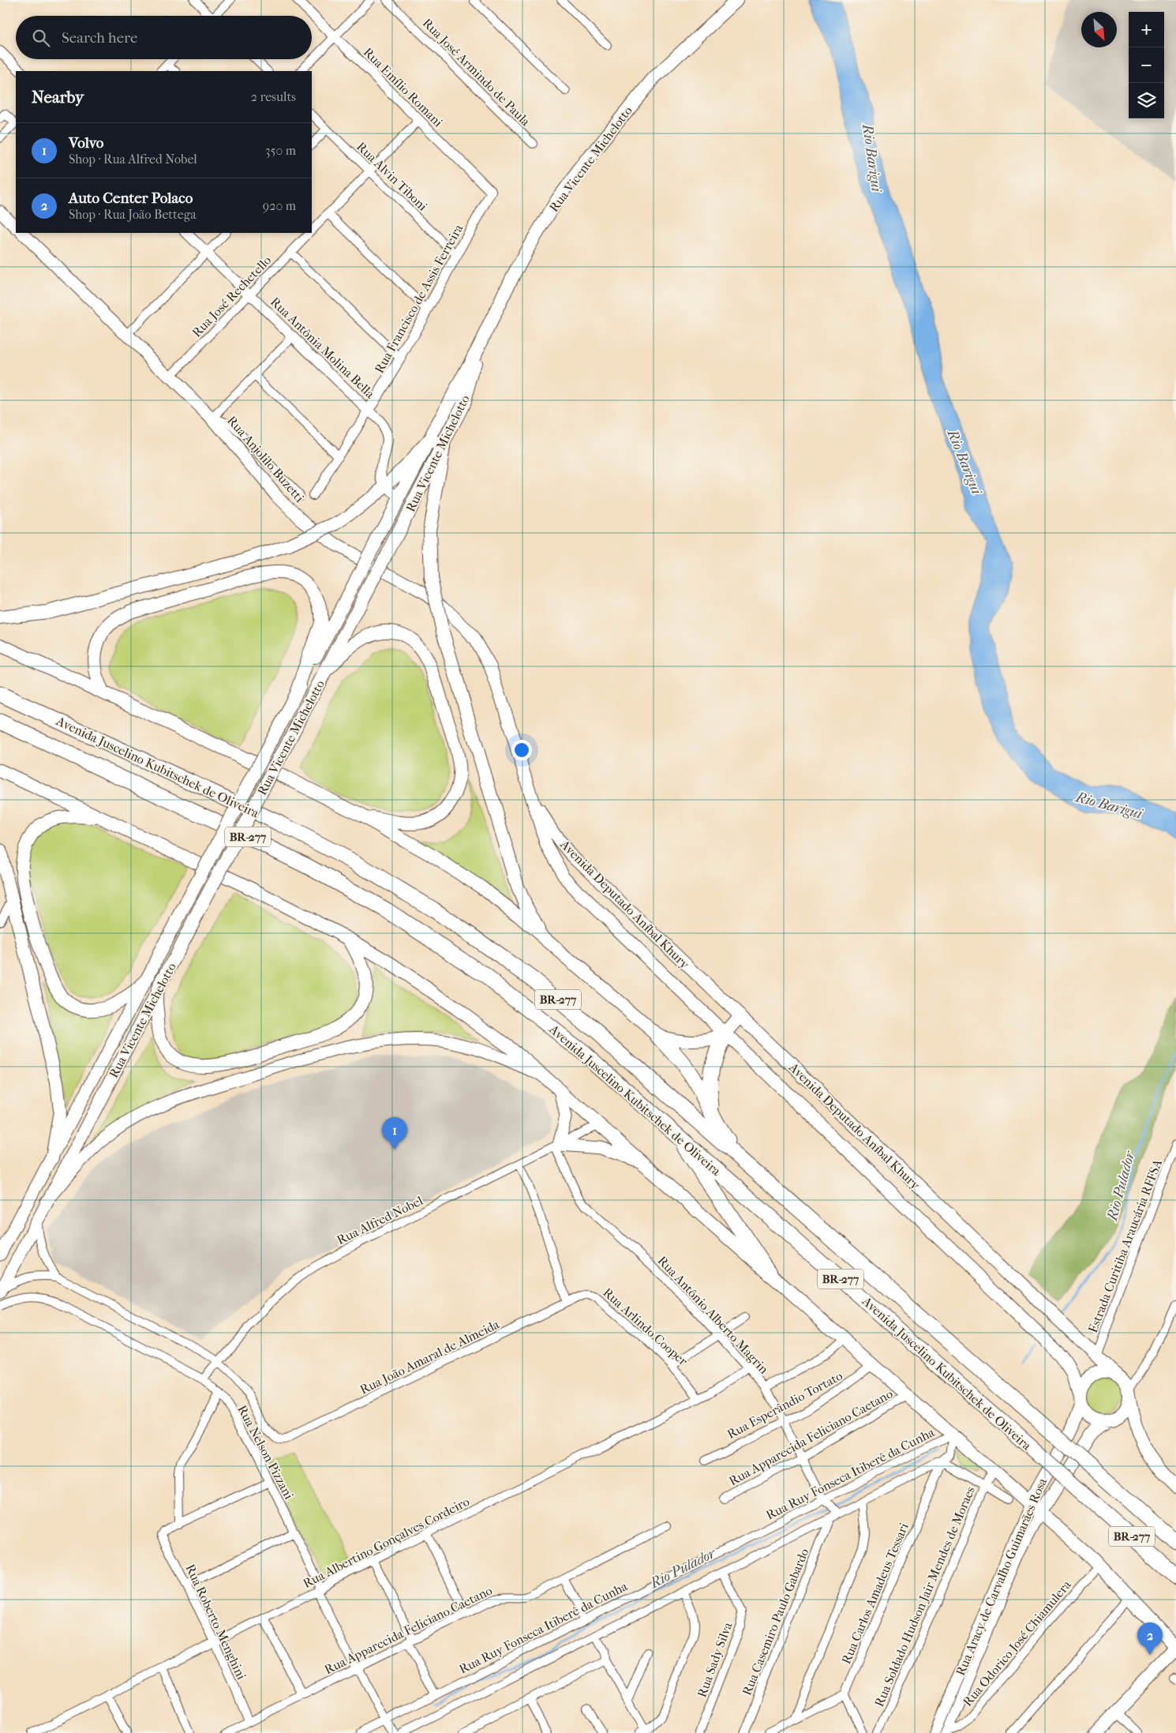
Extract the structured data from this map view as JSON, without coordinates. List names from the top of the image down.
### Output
{
  "streets": {
    "highway": ["Avenida Juscelino Kubitschek de Oliveira", "BR-277"],
    "main road": [
      "Rua Vicente Michelotto",
      "Rua Anjolilo Buzetti",
      "Avenida Deputado Aníbal Khury",
      "Rua Aracy de Carvalho Guimarães Rosa"
    ],
    "street": [
      "Rua José Armindo de Paula",
      "Rua Emílio Romani",
      "Rua Alvin Tiboni",
      "Rua José Rechetello",
      "Rua Francisco de Assis Ferreira",
      "Rua Antônia Molina Bella",
      "Rua Alfred Nobel",
      "Estrada Curitiba Araucária RFFSA",
      "Rua Antônio Alberto Magrin",
      "Rua Arlindo Cooper",
      "Rua João Amaral de Almeida",
      "Rua Esperândio Tortato",
      "Rua Apparecida Feliciano Caetano",
      "Rua Nelson Pizzani",
      "Rua Ruy Fonseca Itiberê da Cunha",
      "Rua Albertino Gonçalves Cordeiro",
      "Rua Carlos Amadeus Tessari",
      "Rua Soldado Hudson Jair Mendes de Moraes",
      "Rua Roberto Menghini",
      "Rua Casemiro Paulo Gabardo",
      "Rua Odorico José Chiamulera",
      "Rua Sady Silva"
    ]
  },
  "crossings": [
    ["Rua Emílio Romani", "Rua José Rechetello"],
    ["Rua Emílio Romani", "Rua Francisco de Assis Ferreira"],
    ["Rua Vicente Michelotto", "Rua Nelson Pizzani"],
    ["Rua Alvin Tiboni", "Rua José Rechetello"],
    ["Rua Alvin Tiboni", "Rua Francisco de Assis Ferreira"],
    ["Rua José Rechetello", "Rua Antônia Molina Bella"],
    ["Rua José Rechetello", "Rua Anjolilo Buzetti"],
    ["Rua Francisco de Assis Ferreira", "Rua Antônia Molina Bella"],
    ["Rua Anjolilo Buzetti", "Avenida Deputado Aníbal Khury"],
    ["Avenida Deputado Aníbal Khury", "Estrada Curitiba Araucária RFFSA"],
    ["Avenida Deputado Aníbal Khury", "Rua Aracy de Carvalho Guimarães Rosa"],
    ["Rua Alfred Nobel", "Rua Antônio Alberto Magrin"],
    ["Rua Alfred Nobel", "Rua Nelson Pizzani"],
    ["Rua Antônio Alberto Magrin", "Rua Esperândio Tortato"],
    ["Rua Antônio Alberto Magrin", "Rua Apparecida Feliciano Caetano"],
    ["Rua Antônio Alberto Magrin", "Rua Ruy Fonseca Itiberê da Cunha"],
    ["Rua Antônio Alberto Magrin", "Rua Albertino Gonçalves Cordeiro"],
    ["Rua Arlindo Cooper", "Rua João Amaral de Almeida"],
    ["Rua Arlindo Cooper", "Rua Albertino Gonçalves Cordeiro"],
    ["Rua João Amaral de Almeida", "Rua Nelson Pizzani"],
    ["Rua Apparecida Feliciano Caetano", "Rua Nelson Pizzani"],
    ["Rua Apparecida Feliciano Caetano", "Rua Roberto Menghini"],
    ["Rua Nelson Pizzani", "Rua Ruy Fonseca Itiberê da Cunha"],
    ["Rua Nelson Pizzani", "Rua Albertino Gonçalves Cordeiro"],
    ["Rua Ruy Fonseca Itiberê da Cunha", "Rua Carlos Amadeus Tessari"],
    ["Rua Albertino Gonçalves Cordeiro", "Rua Roberto Menghini"],
    ["Rua Aracy de Carvalho Guimarães Rosa", "Rua Odorico José Chiamulera"]
  ],
  "water": ["Rio Barigui", "Rio Pulador"],
  "north": "bottom right",
  "page": {
    "map_buttons": ["+", "−"],
    "search": "Search here",
    "heading": ["Nearby", "2 results"],
    "list": [
      {
        "mark": "1",
        "name": "Volvo",
        "note": "Shop · Rua Alfred Nobel",
        "value": "350 m"
      },
      {
        "mark": "2",
        "name": "Auto Center Polaco",
        "note": "Shop · Rua João Bettega",
        "value": "920 m"
      }
    ],
    "pins": ["1", "2"]
  }
}
